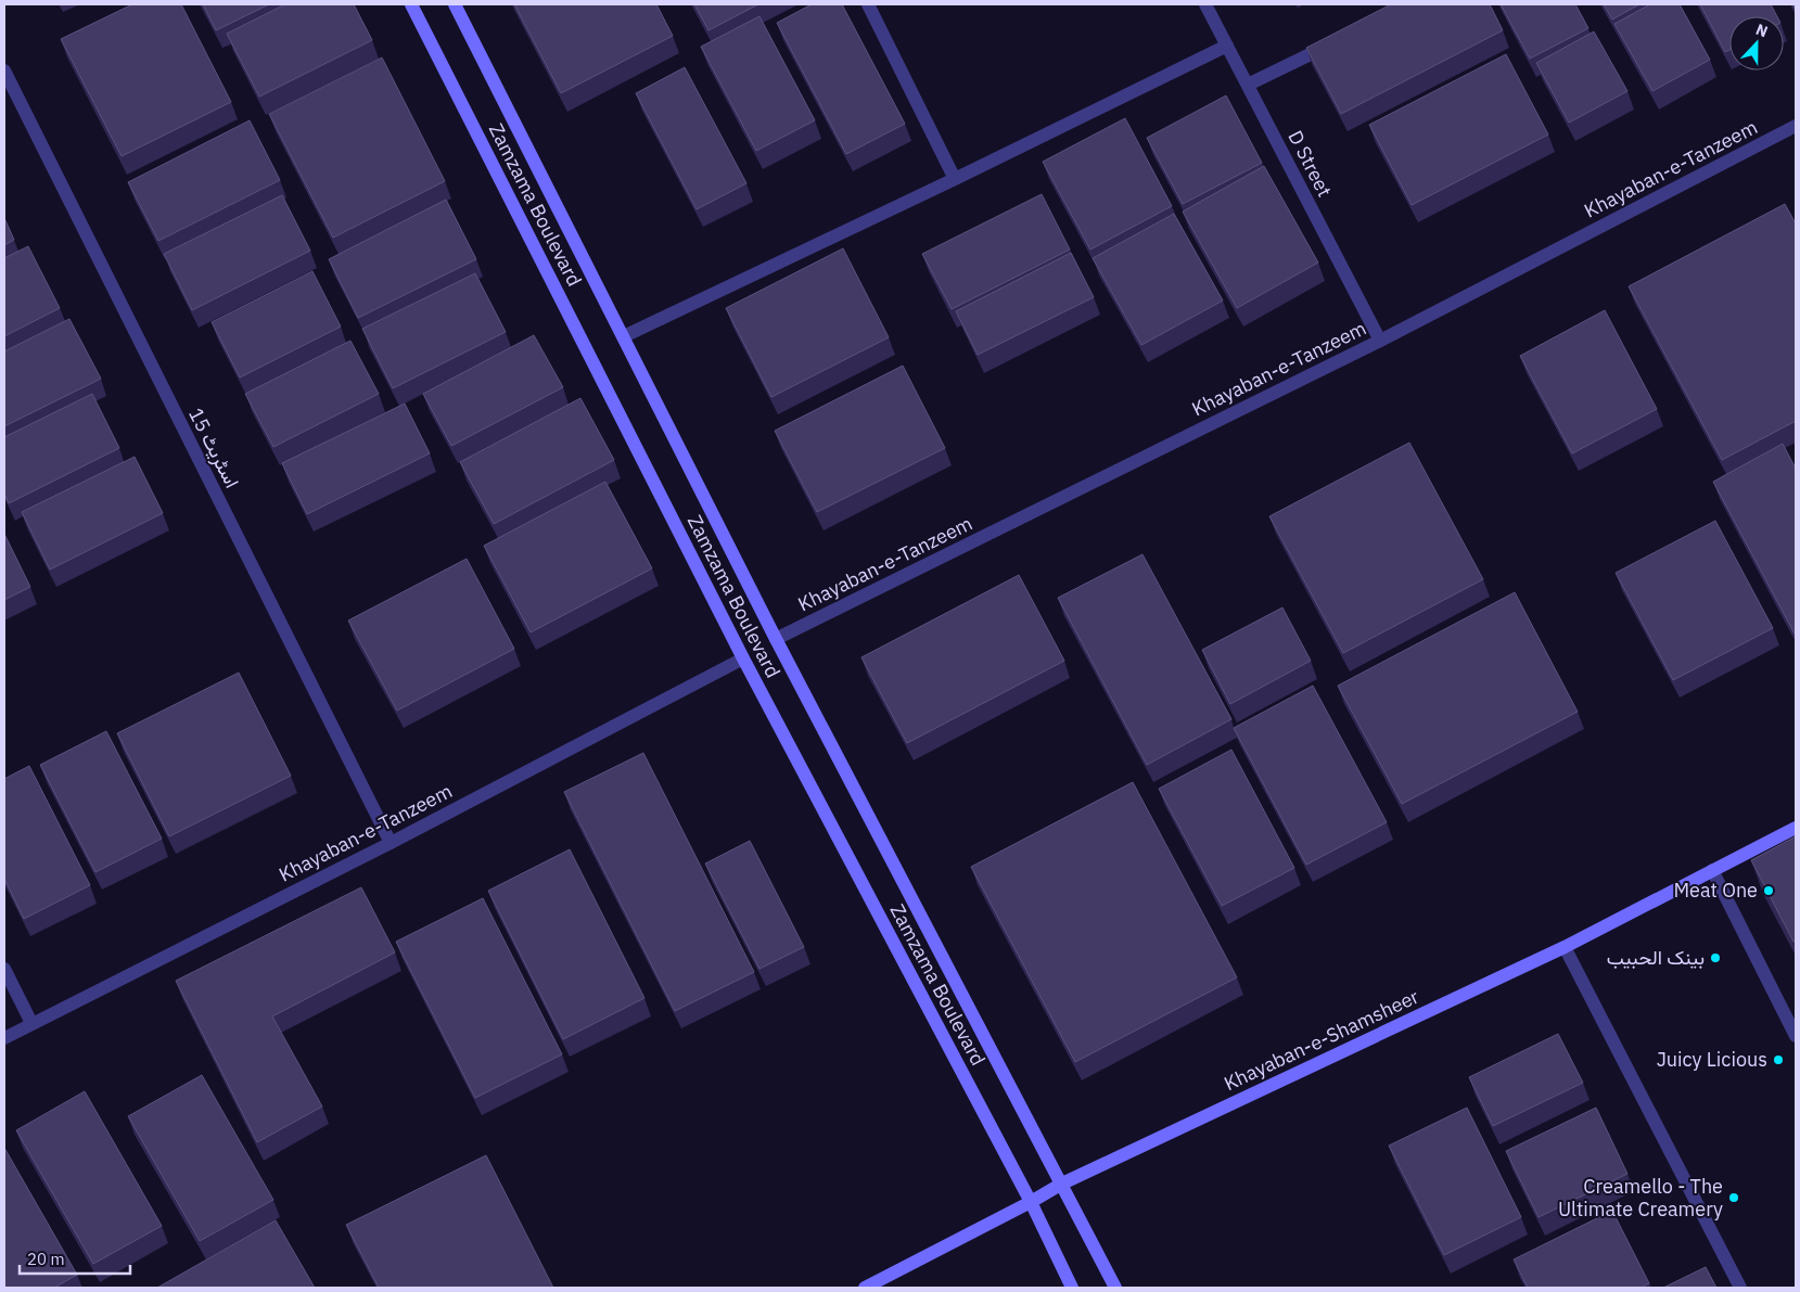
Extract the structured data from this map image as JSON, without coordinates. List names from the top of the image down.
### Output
{
  "streets": {
    "main road": ["Zamzama Boulevard", "Khayaban-e-Shamsheer"],
    "street": ["D Street", "Khayaban-e-Tanzeem", "اسٹریٹ 15"]
  },
  "crossings": [
    ["D Street", "Khayaban-e-Tanzeem"],
    ["Khayaban-e-Tanzeem", "Zamzama Boulevard"],
    ["Khayaban-e-Tanzeem", "اسٹریٹ 15"],
    ["Zamzama Boulevard", "Khayaban-e-Shamsheer"]
  ],
  "places": [
    "Meat One",
    "بينک الحبيب",
    "Juicy Licious",
    "Creamello - The Ultimate Creamery"
  ],
  "scale_bar": "20 m",
  "north": "top"
}
